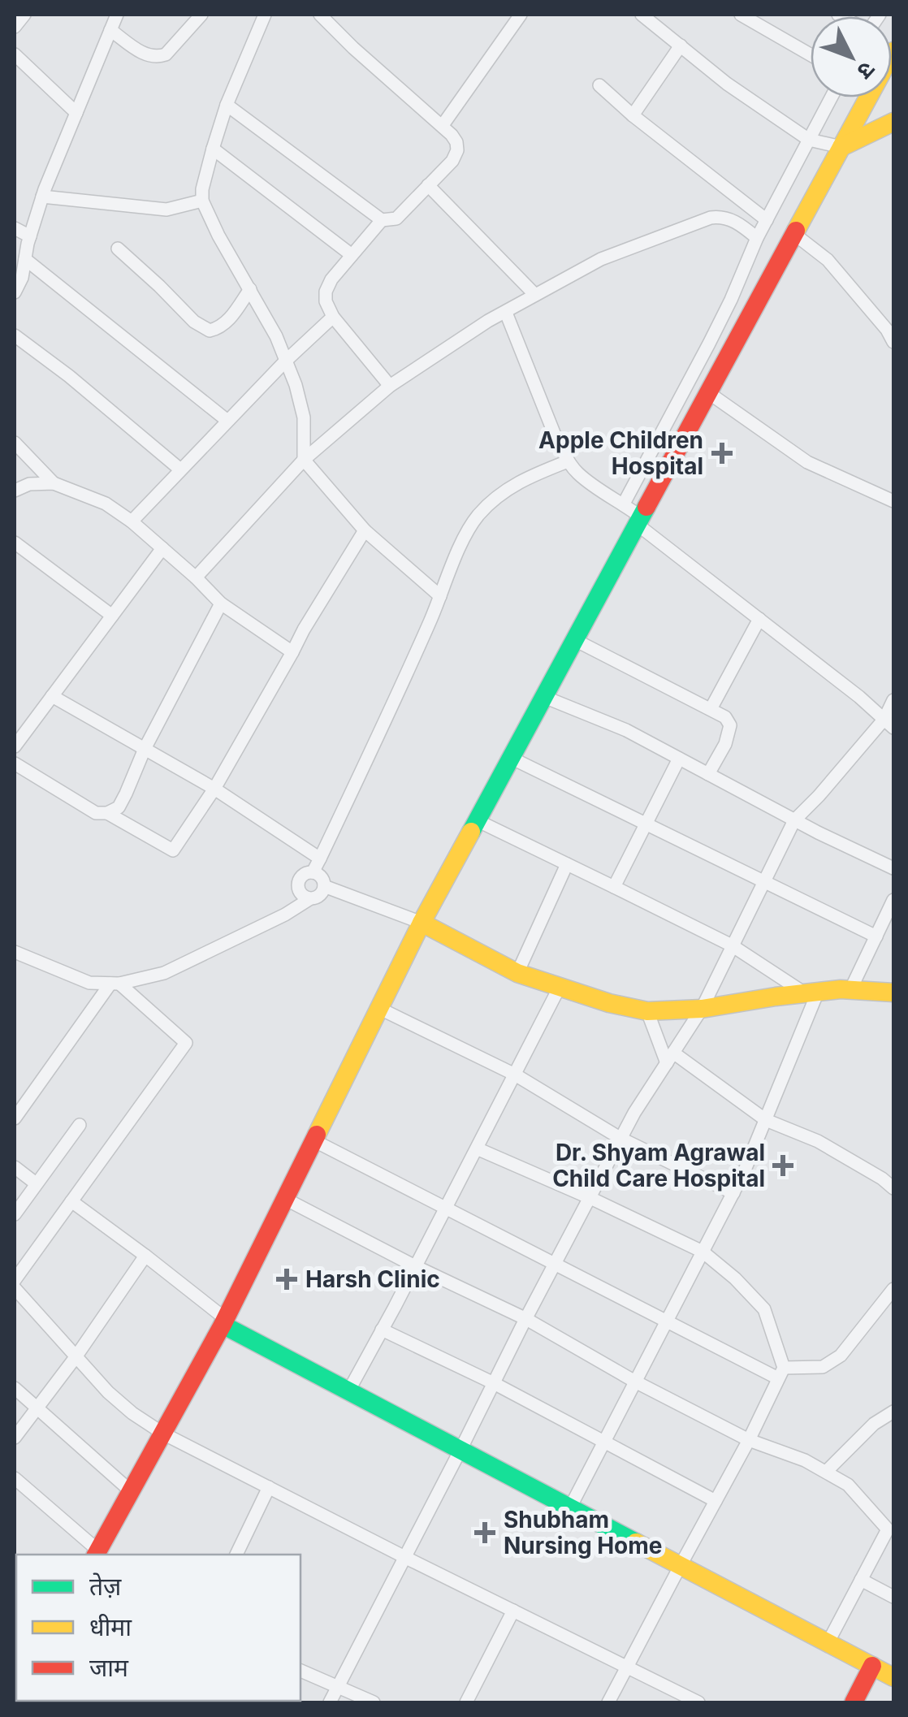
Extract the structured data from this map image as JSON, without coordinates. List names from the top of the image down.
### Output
{
  "places": {
    "health": [
      "Apple Children Hospital",
      "Dr. Shyam Agrawal Child Care Hospital",
      "Harsh Clinic",
      "Shubham Nursing Home"
    ]
  },
  "legend": ["तेज़", "धीमा", "जाम"],
  "north": "bottom right"
}
